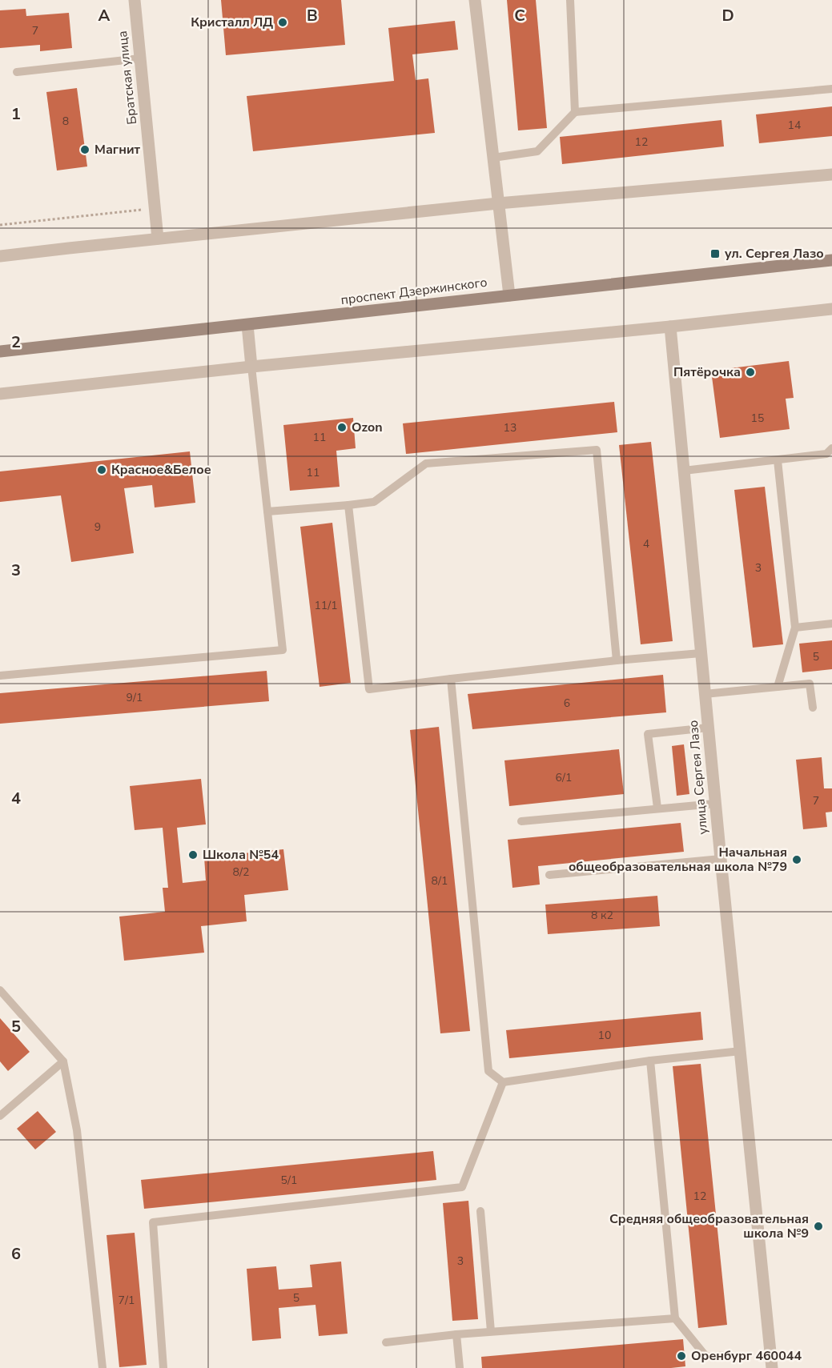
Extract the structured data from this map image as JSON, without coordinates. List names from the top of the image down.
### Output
{
  "streets": {
    "main road": ["проспект Дзержинского"],
    "street": ["Братская улица", "улица Сергея Лазо"]
  },
  "places": {
    "other": [
      "Кристалл ЛД",
      "Магнит",
      "Пятёрочка",
      "Ozon",
      "Красное&Белое",
      "Школа №54",
      "Начальная общеобразовательная школа №79",
      "Средняя общеобразовательная школа №9",
      "Оренбург 460044"
    ],
    "transit": ["ул. Сергея Лазо"]
  },
  "house_numbers": [
    "7",
    "8",
    "14",
    "12",
    "15",
    "13",
    "11",
    "11",
    "9",
    "4",
    "3",
    "11/1",
    "5",
    "9/1",
    "6",
    "6/1",
    "7",
    "8/2",
    "8/1",
    "8 к2",
    "10",
    "5/1",
    "12",
    "3",
    "5",
    "7/1"
  ],
  "grid": {
    "columns": [
      "A",
      "B",
      "C",
      "D"
    ],
    "rows": [
      "1",
      "2",
      "3",
      "4",
      "5",
      "6"
    ]
  }
}
